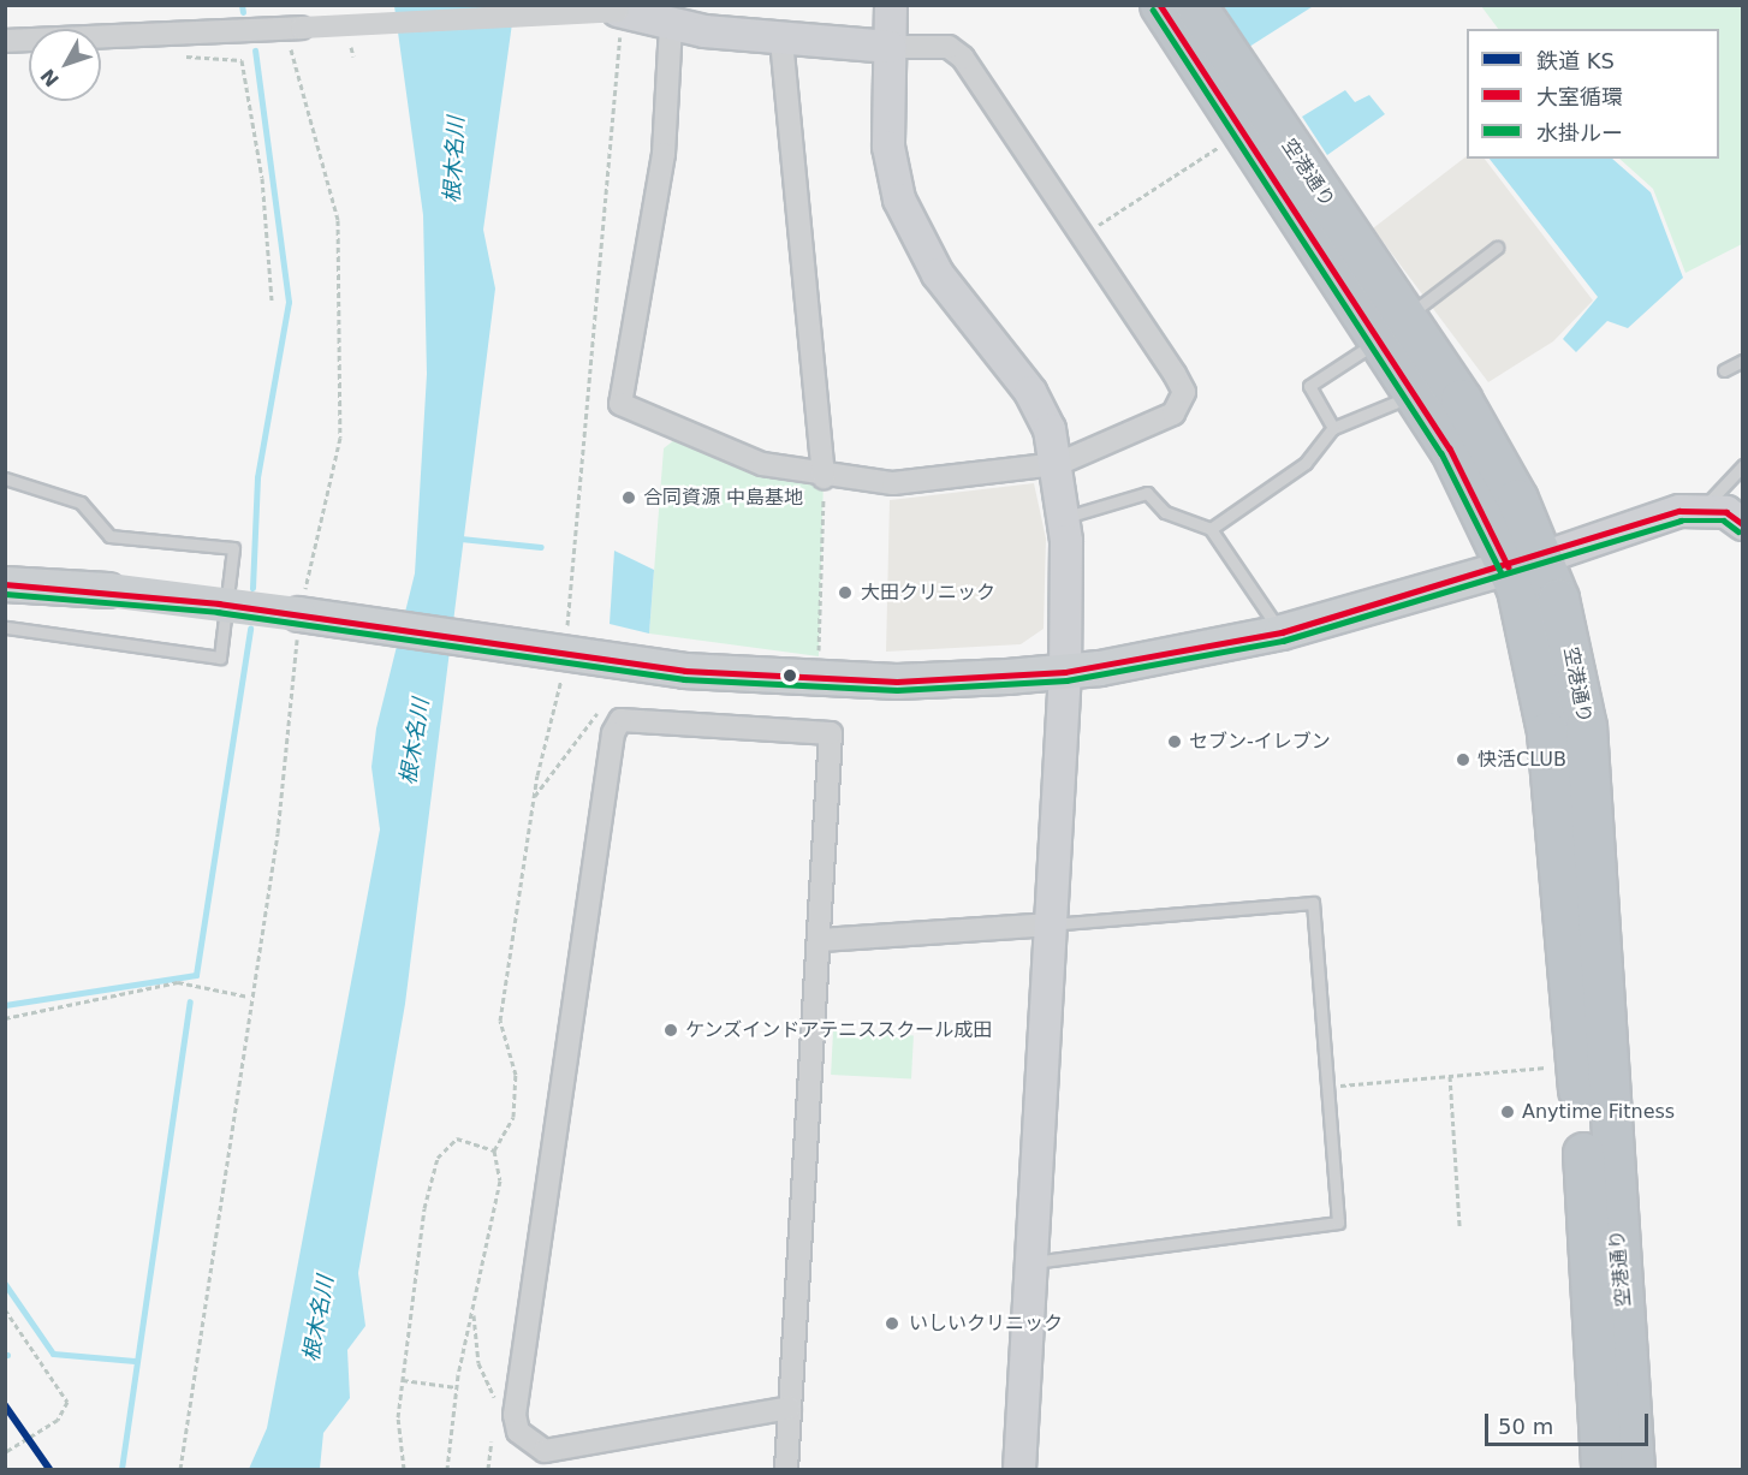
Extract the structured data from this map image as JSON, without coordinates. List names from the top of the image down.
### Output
{
  "streets": {
    "highway": ["空港通り"]
  },
  "water": ["根木名川"],
  "places": [
    "合同資源 中島基地",
    "大田クリニック",
    "セブン-イレブン",
    "快活CLUB",
    "ケンズインドアテニススクール成田",
    "Anytime Fitness",
    "いしいクリニック"
  ],
  "lines": ["transit line 大室循環", "transit line 水掛ルー", "rail line KS"],
  "legend": ["鉄道 KS", "大室循環", "水掛ルー"],
  "scale_bar": "50 m",
  "north": "bottom left"
}
